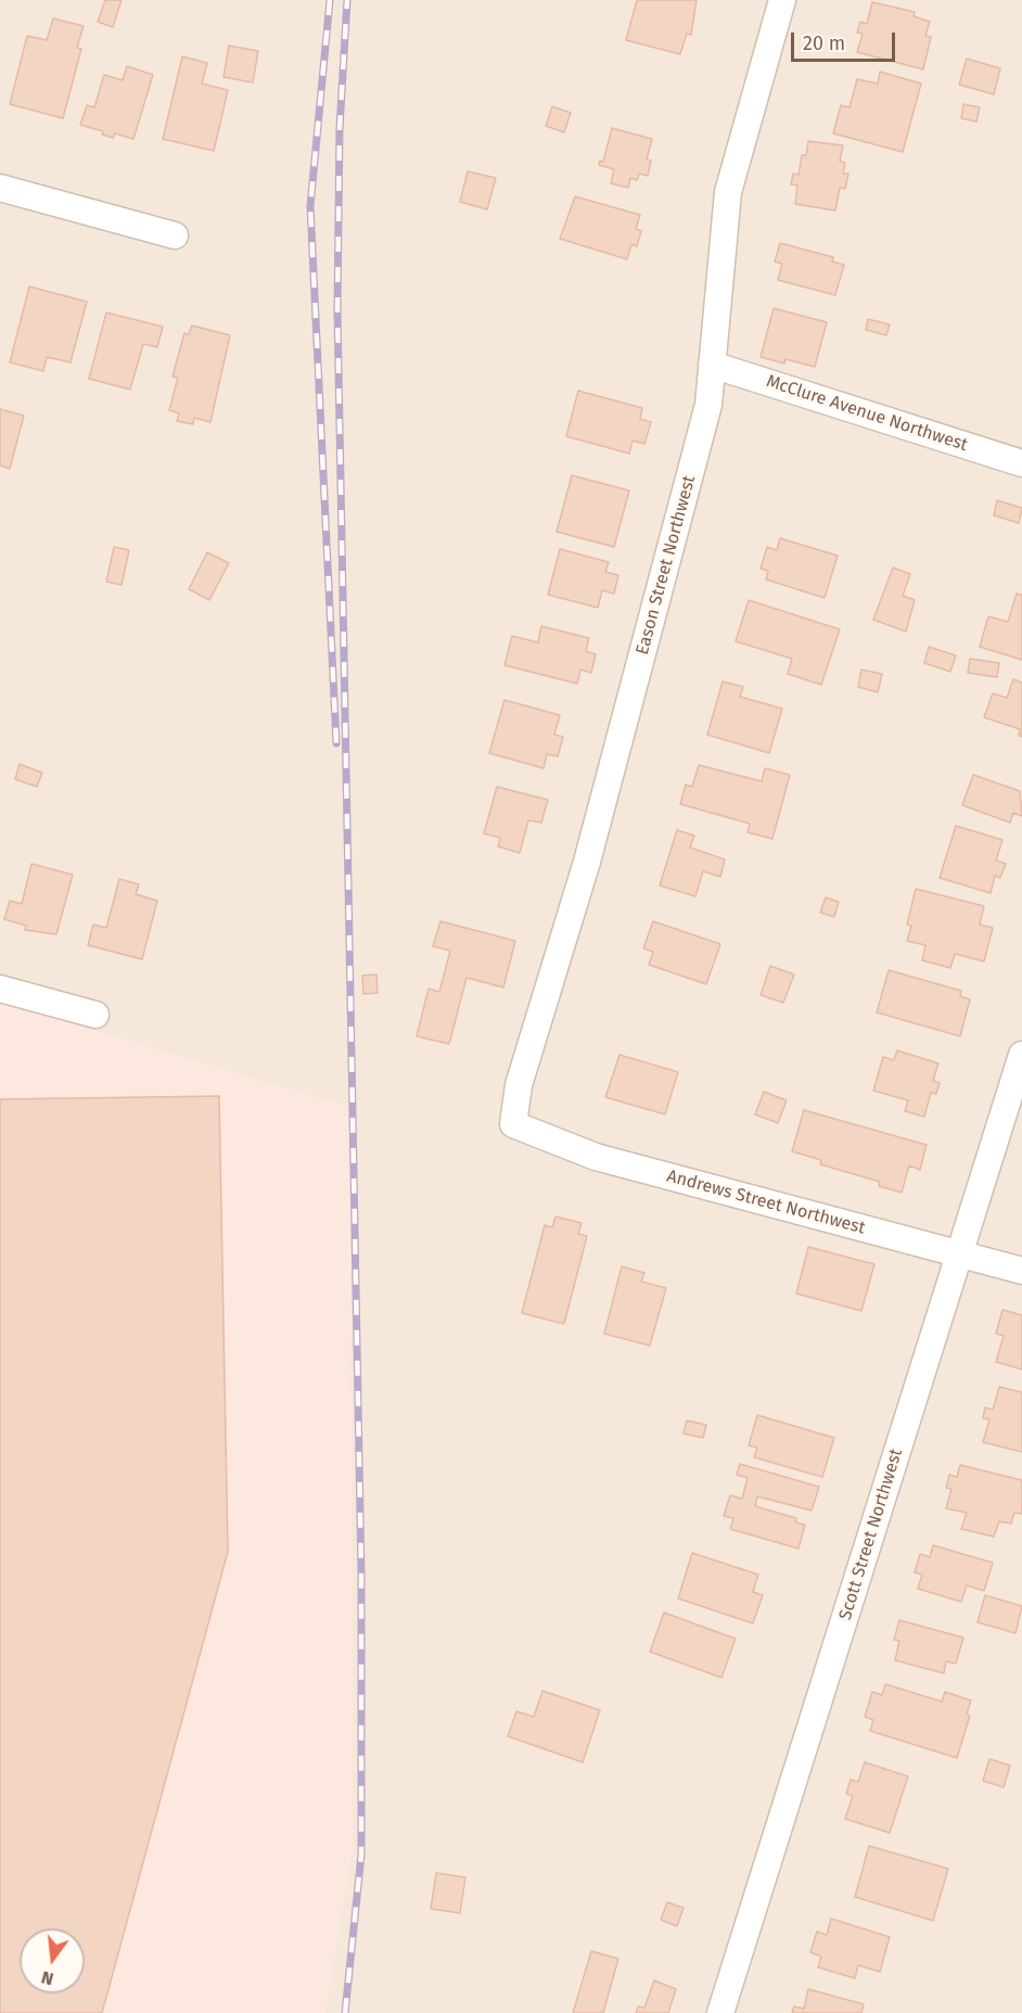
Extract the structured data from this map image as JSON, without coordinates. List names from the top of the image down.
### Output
{
  "streets": {
    "street": [
      "McClure Avenue Northwest",
      "Eason Street Northwest",
      "Andrews Street Northwest",
      "Scott Street Northwest"
    ]
  },
  "crossings": [
    ["McClure Avenue Northwest", "Eason Street Northwest"],
    ["Eason Street Northwest", "Andrews Street Northwest"],
    ["Andrews Street Northwest", "Scott Street Northwest"]
  ],
  "scale_bar": "20 m",
  "north": "bottom"
}
